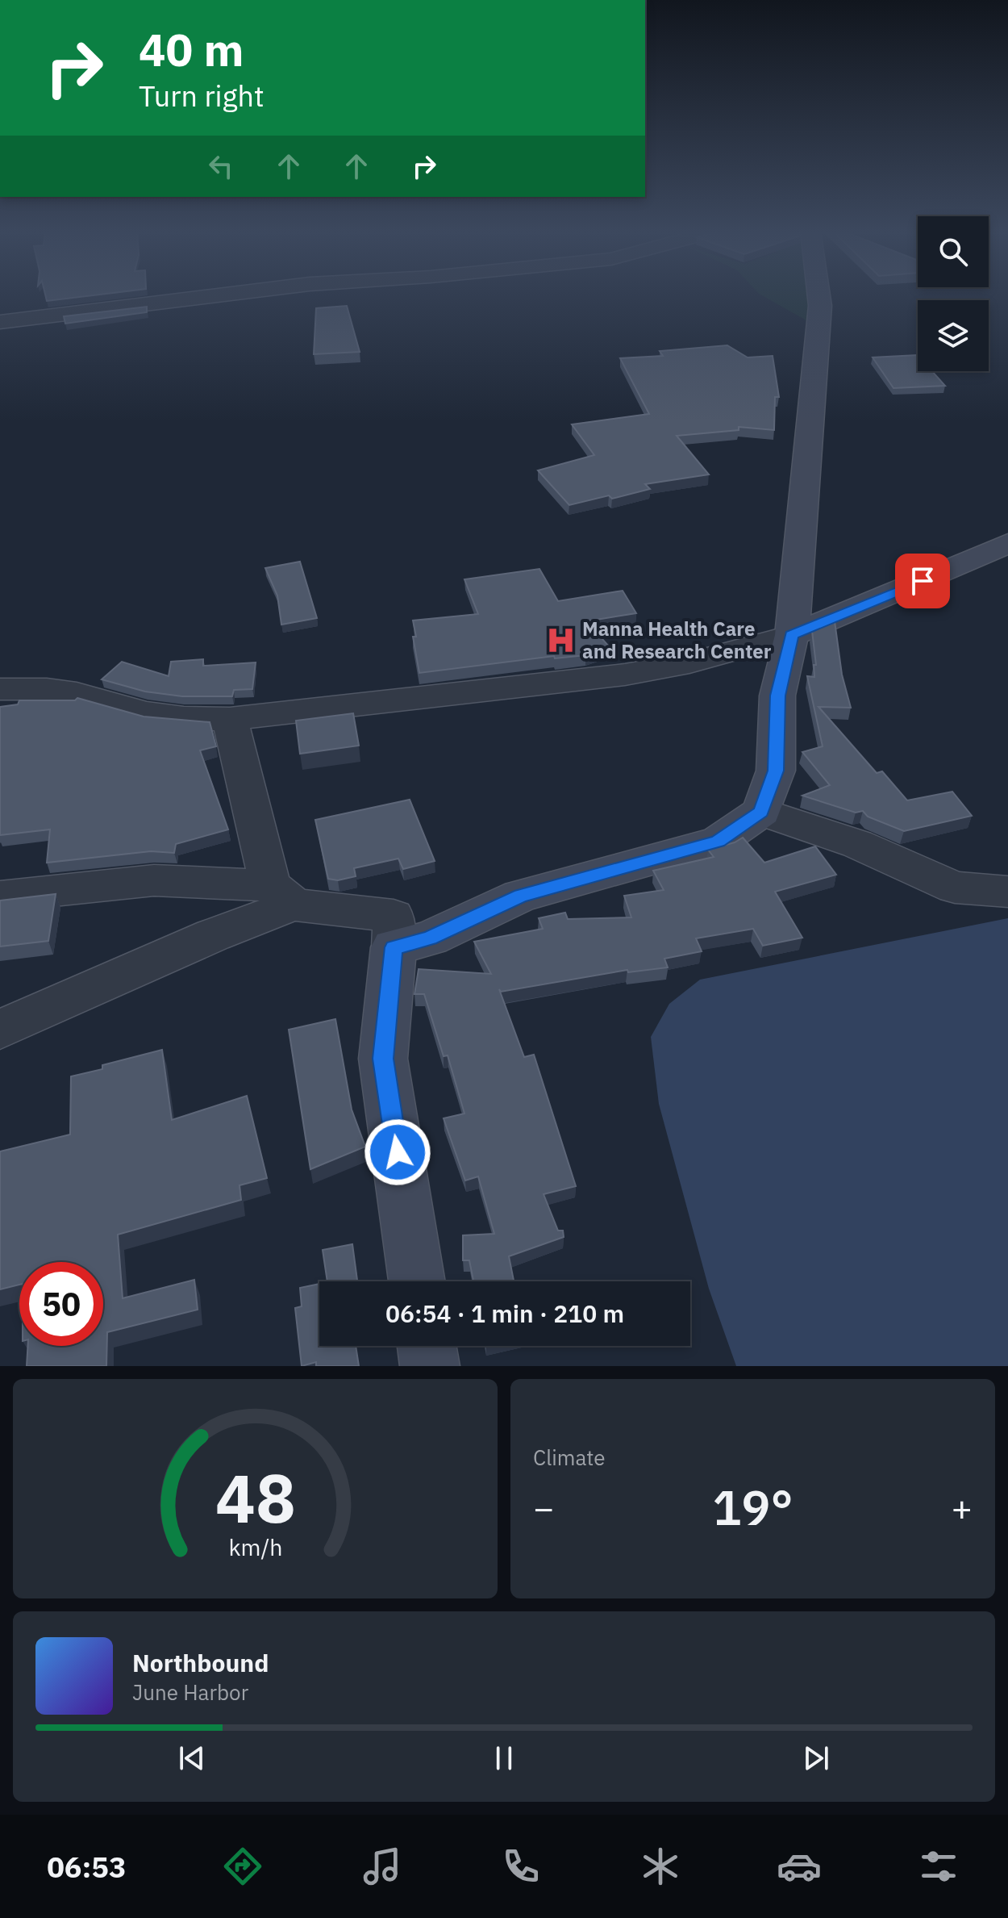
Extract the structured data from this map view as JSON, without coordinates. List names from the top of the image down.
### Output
{
  "places": {
    "hospital": ["Manna Health Care and Research Center"]
  },
  "page": {
    "turn": ["40 m", "Turn right"],
    "limit": "50",
    "trip": "06:54 · 1 min · 210 m",
    "tile": "Climate",
    "heat": ["−", "19°", "+"],
    "song": ["Northbound", "June Harbor"],
    "tabs": "06:53",
    "gauge": ["48", "km/h"]
  }
}
